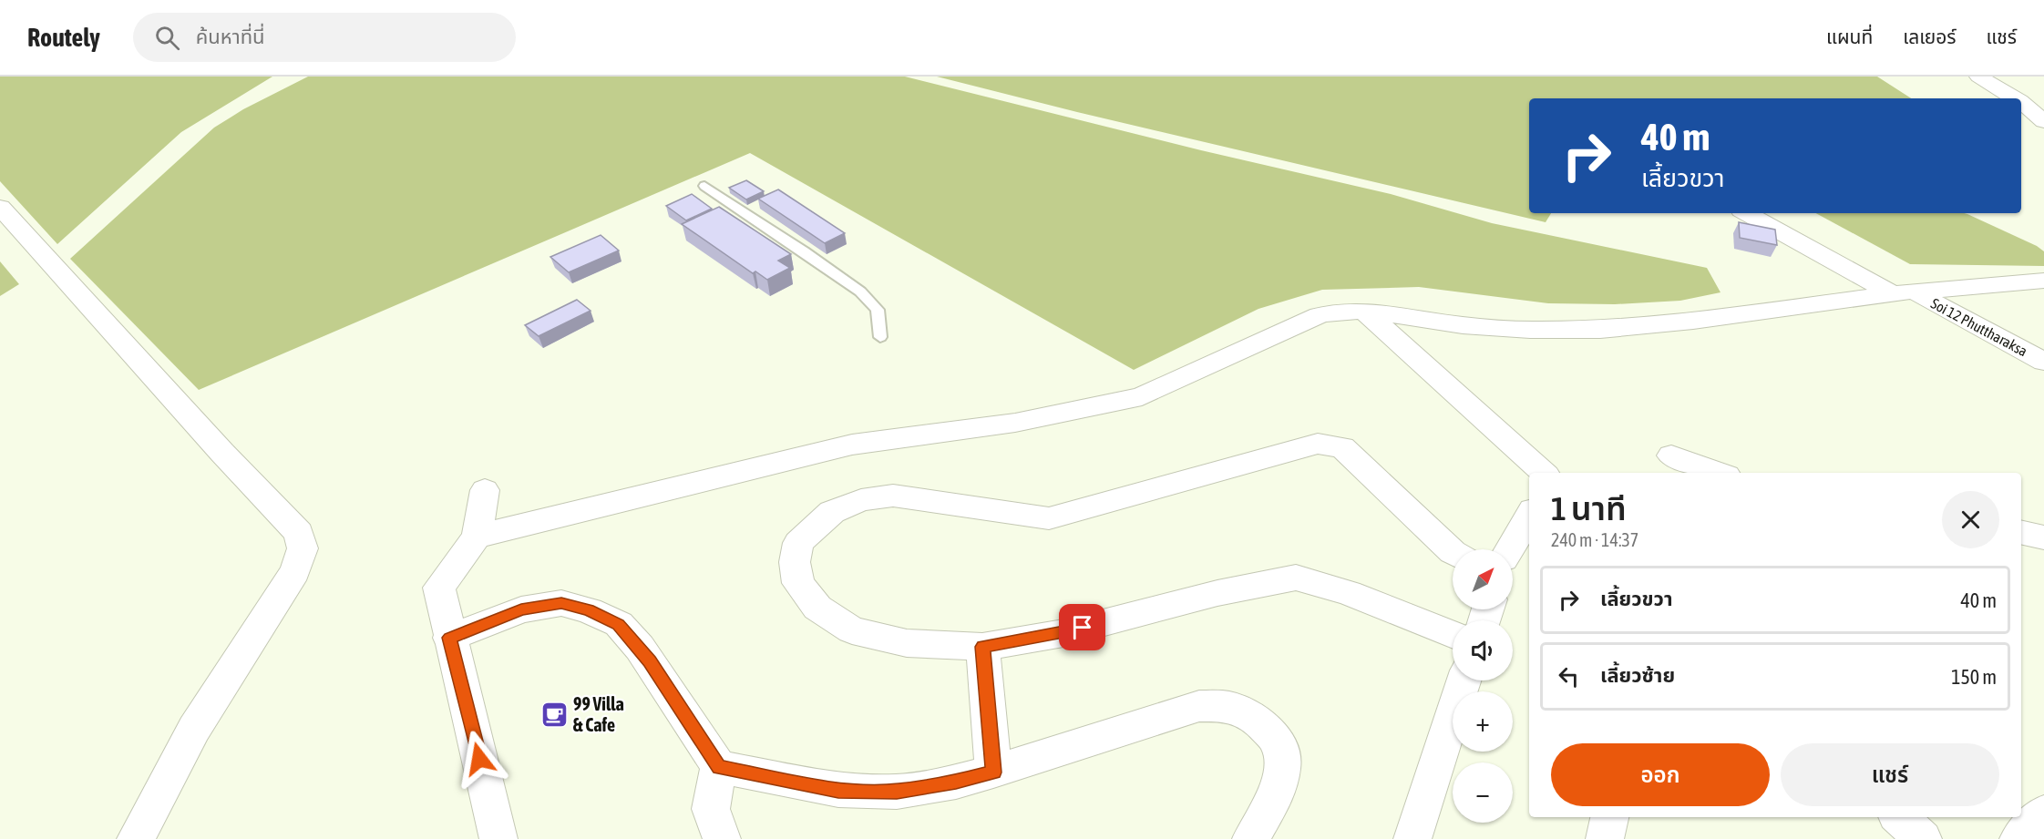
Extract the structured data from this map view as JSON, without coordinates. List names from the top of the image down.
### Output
{
  "streets": {
    "street": ["Soi 12 Phuttharaksa"]
  },
  "places": {
    "cafe": ["99 Villa & Cafe"]
  },
  "north": "top right",
  "page": {
    "header": "Routely",
    "search": "ค้นหาที่นี่",
    "nav": ["แผนที่", "เลเยอร์", "แชร์"],
    "turn": ["40 m", "เลี้ยวขวา"],
    "heading": ["1 นาที", "240 m · 14:37"],
    "map_buttons": ["+", "−"],
    "list": [
      {
        "name": "เลี้ยวขวา",
        "value": "40 m"
      },
      {
        "name": "เลี้ยวซ้าย",
        "value": "150 m"
      }
    ],
    "buttons": ["ออก", "แชร์"]
  }
}
